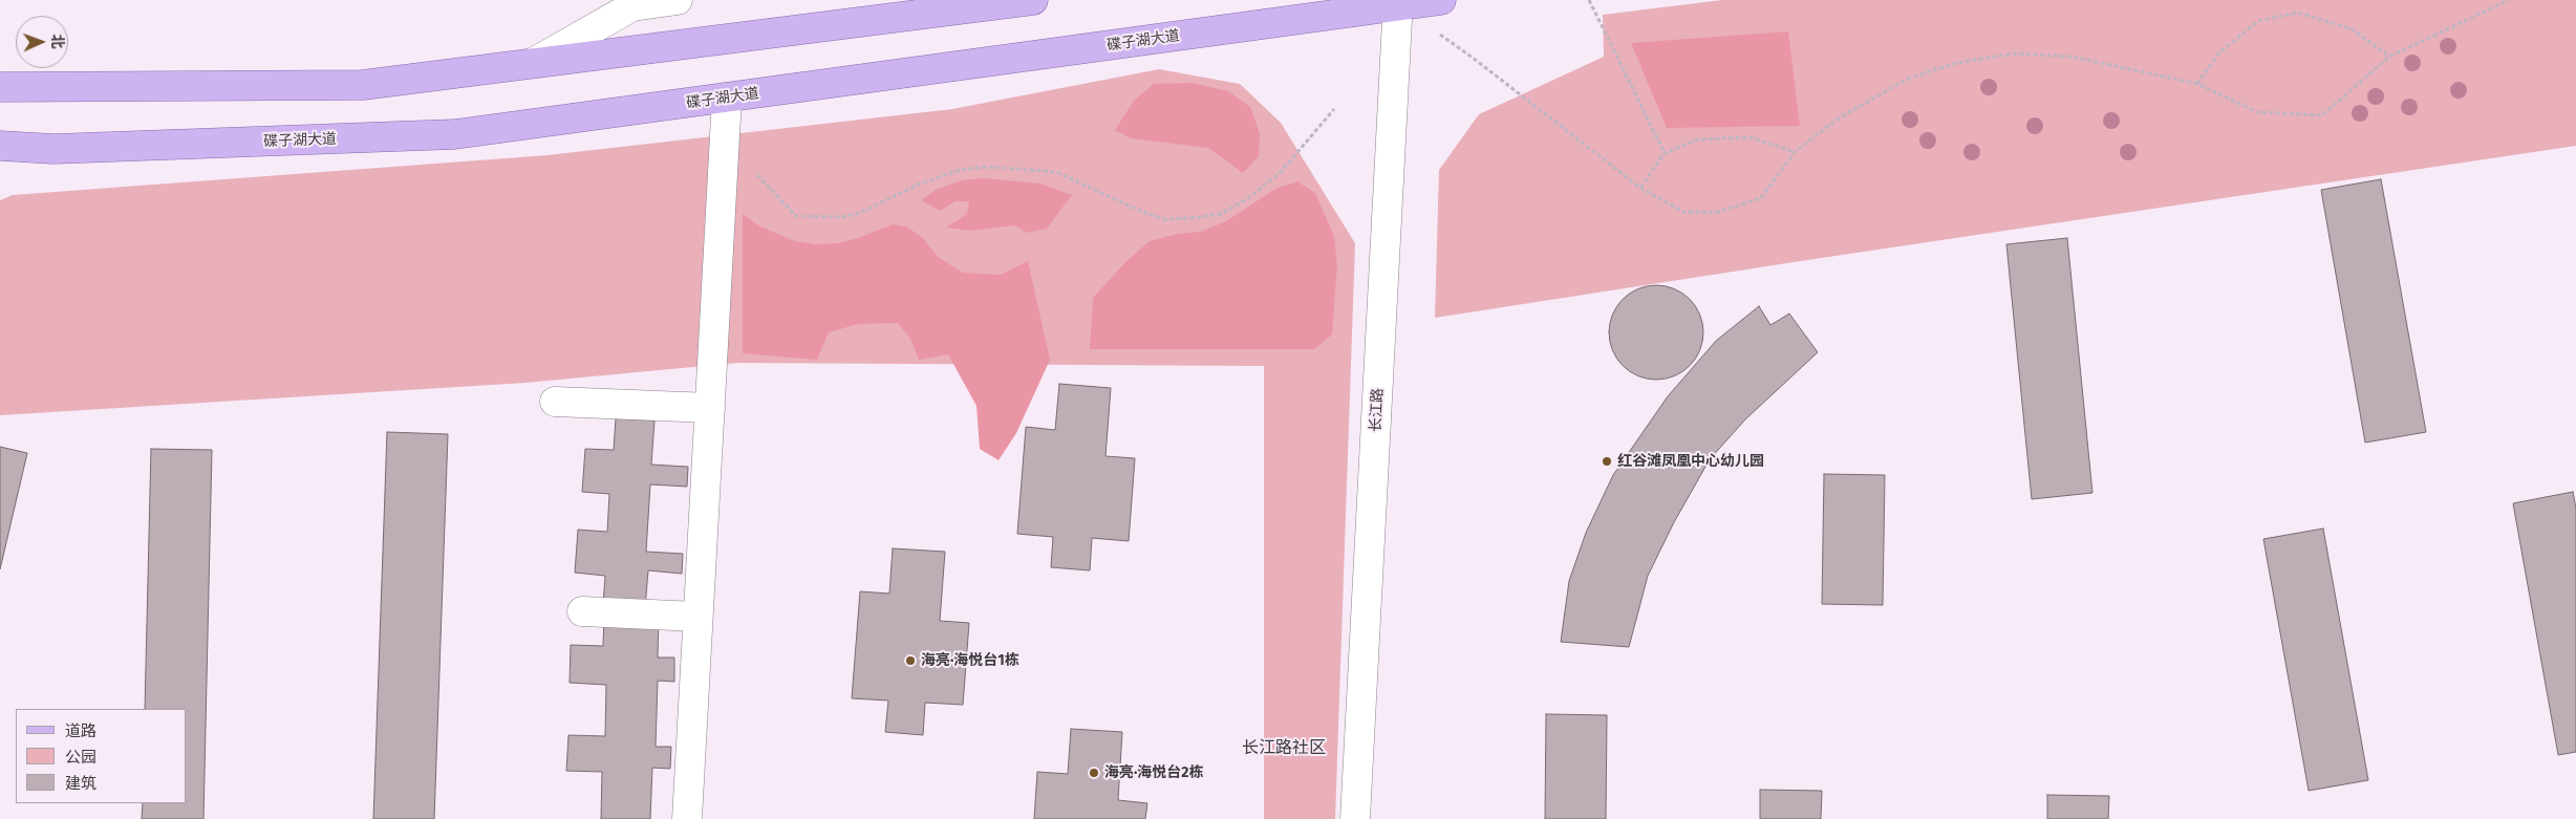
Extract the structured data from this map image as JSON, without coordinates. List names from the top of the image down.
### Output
{
  "streets": {
    "main road": ["碟子湖大道"],
    "street": ["长江路"]
  },
  "crossings": [
    ["碟子湖大道", "长江路"]
  ],
  "districts": ["长江路社区"],
  "places": ["红谷滩凤凰中心幼儿园", "海亮·海悦台1栋", "海亮·海悦台2栋"],
  "legend": ["道路", "公园", "建筑"],
  "north": "right"
}
